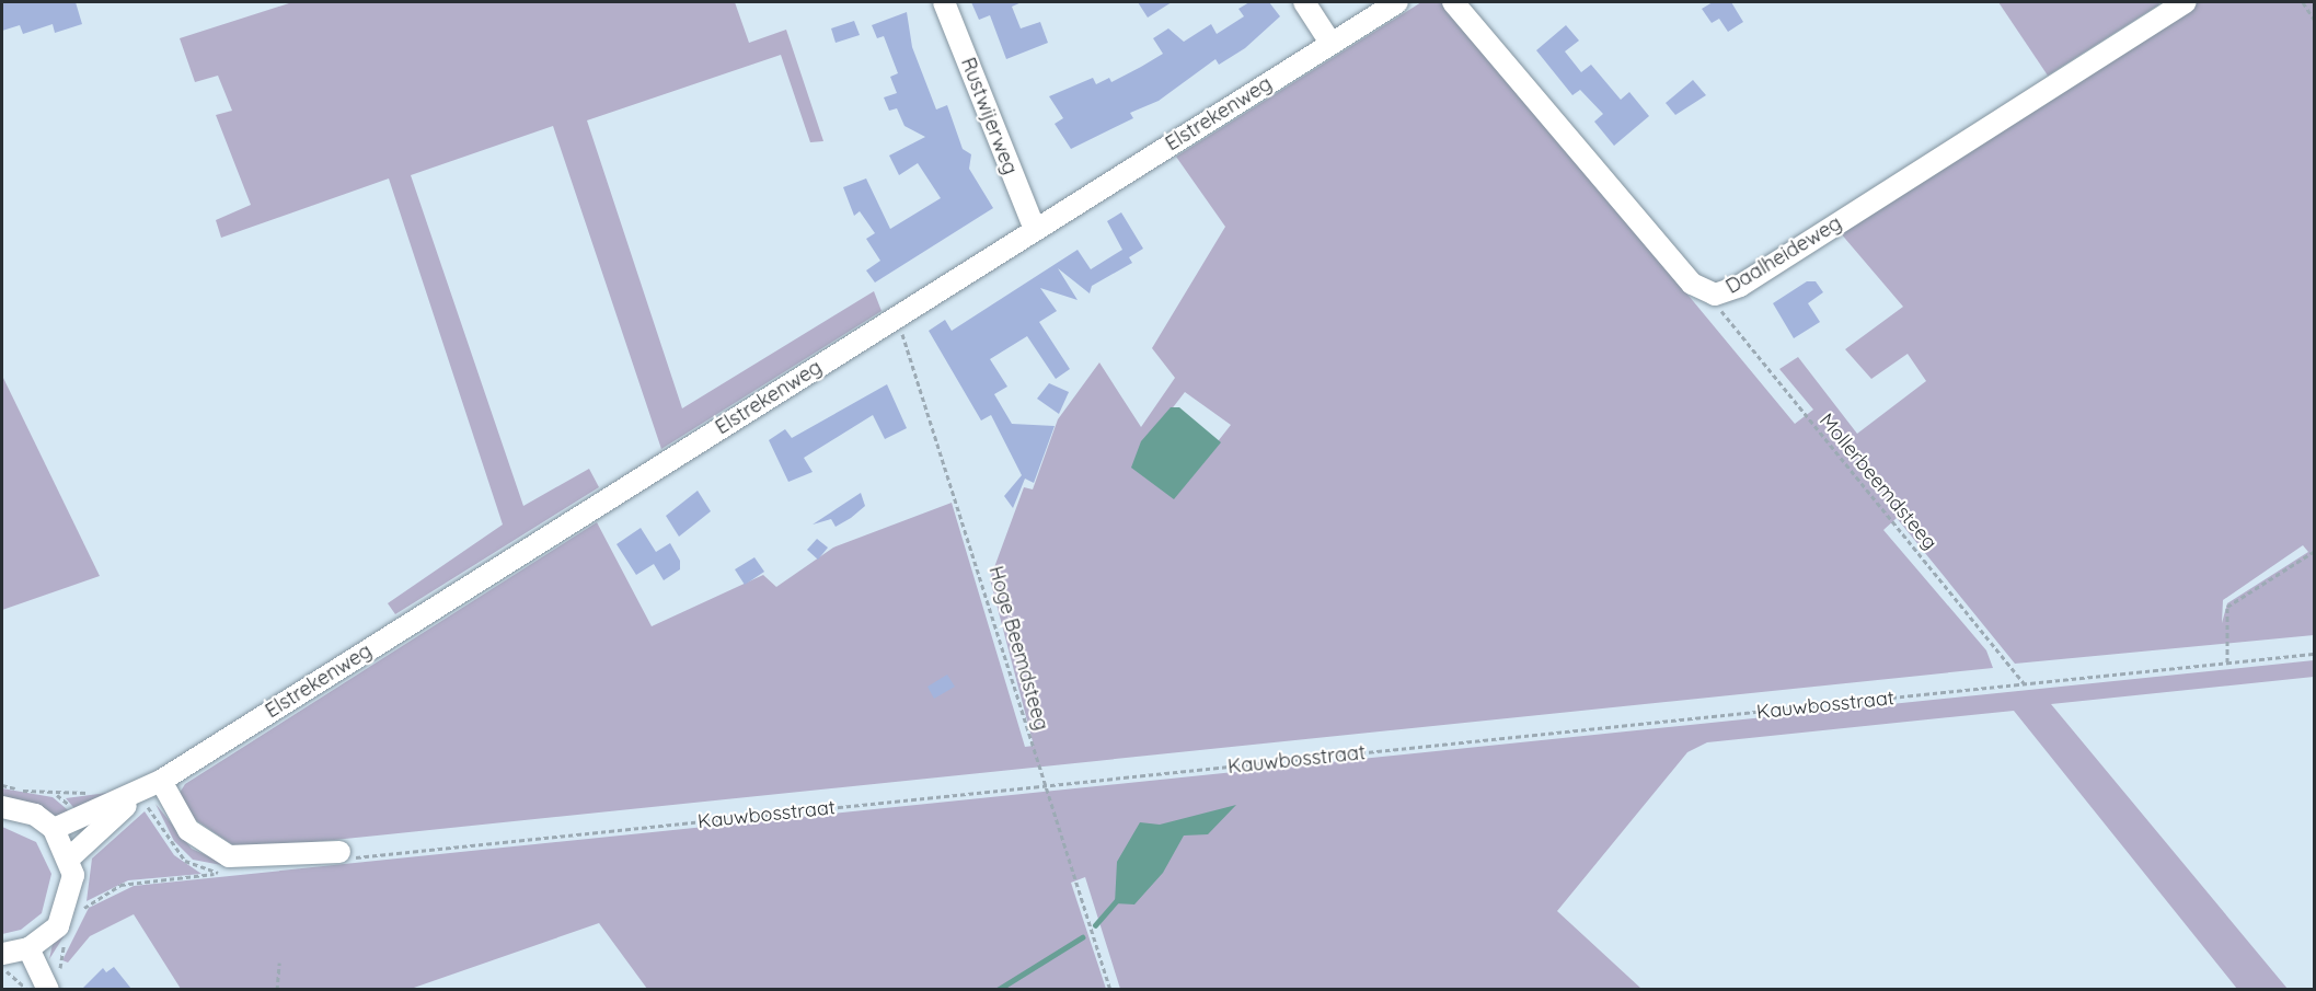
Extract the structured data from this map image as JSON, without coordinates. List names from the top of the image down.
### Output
{
  "streets": {
    "street": ["Elstrekenweg", "Rustwijerweg", "Daalheideweg"],
    "path": ["Mollerbeemdsteeg", "Hoge Beemdsteeg", "Kauwbosstraat"]
  },
  "crossings": [
    ["Elstrekenweg", "Rustwijerweg"],
    ["Elstrekenweg", "Hoge Beemdsteeg"],
    ["Daalheideweg", "Mollerbeemdsteeg"],
    ["Mollerbeemdsteeg", "Kauwbosstraat"],
    ["Hoge Beemdsteeg", "Kauwbosstraat"]
  ]
}
